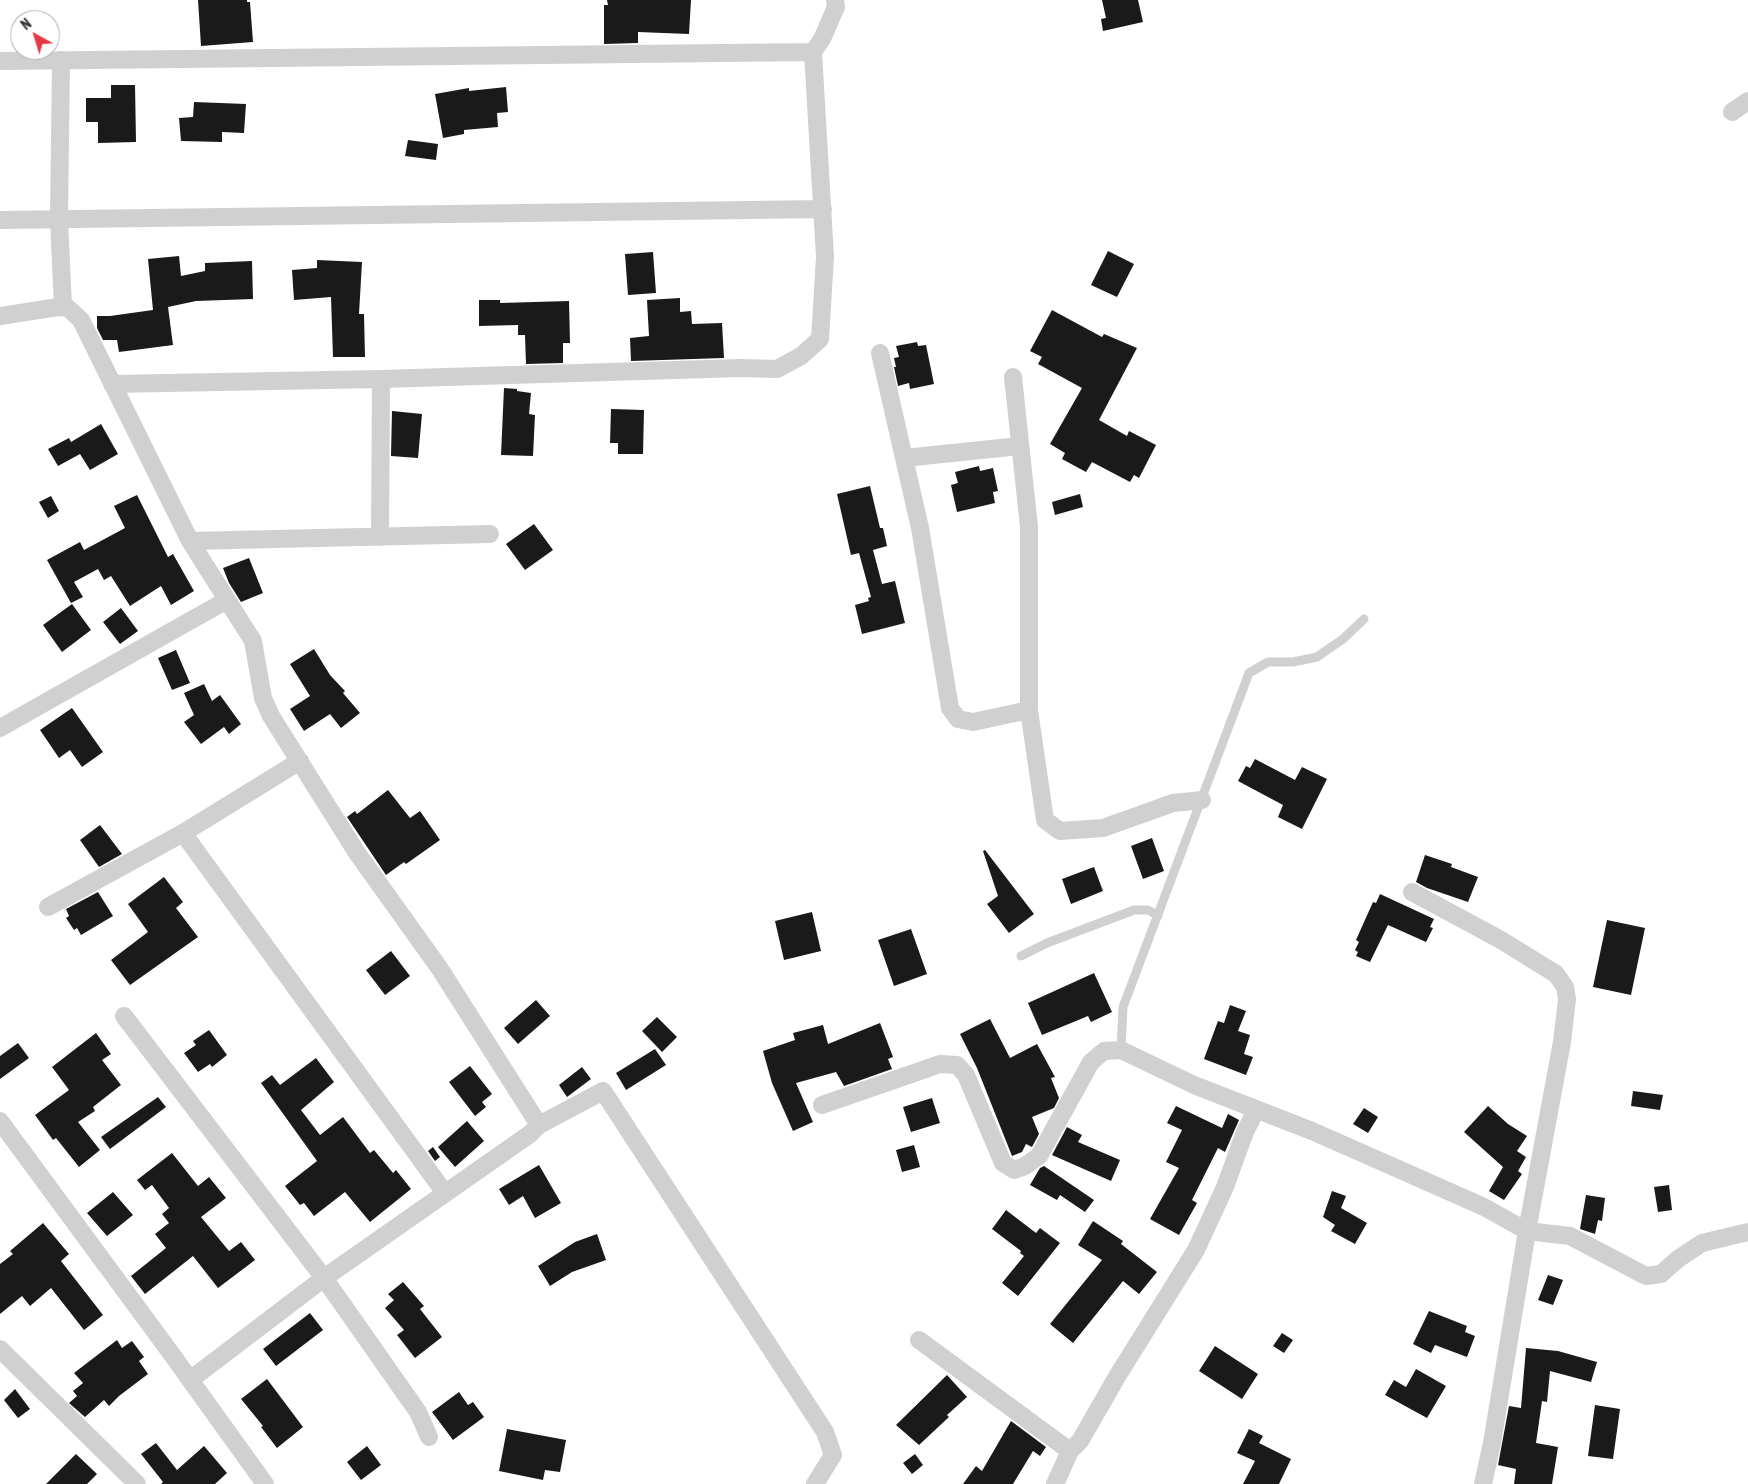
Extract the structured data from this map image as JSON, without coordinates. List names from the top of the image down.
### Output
{
  "north": "top left"
}
